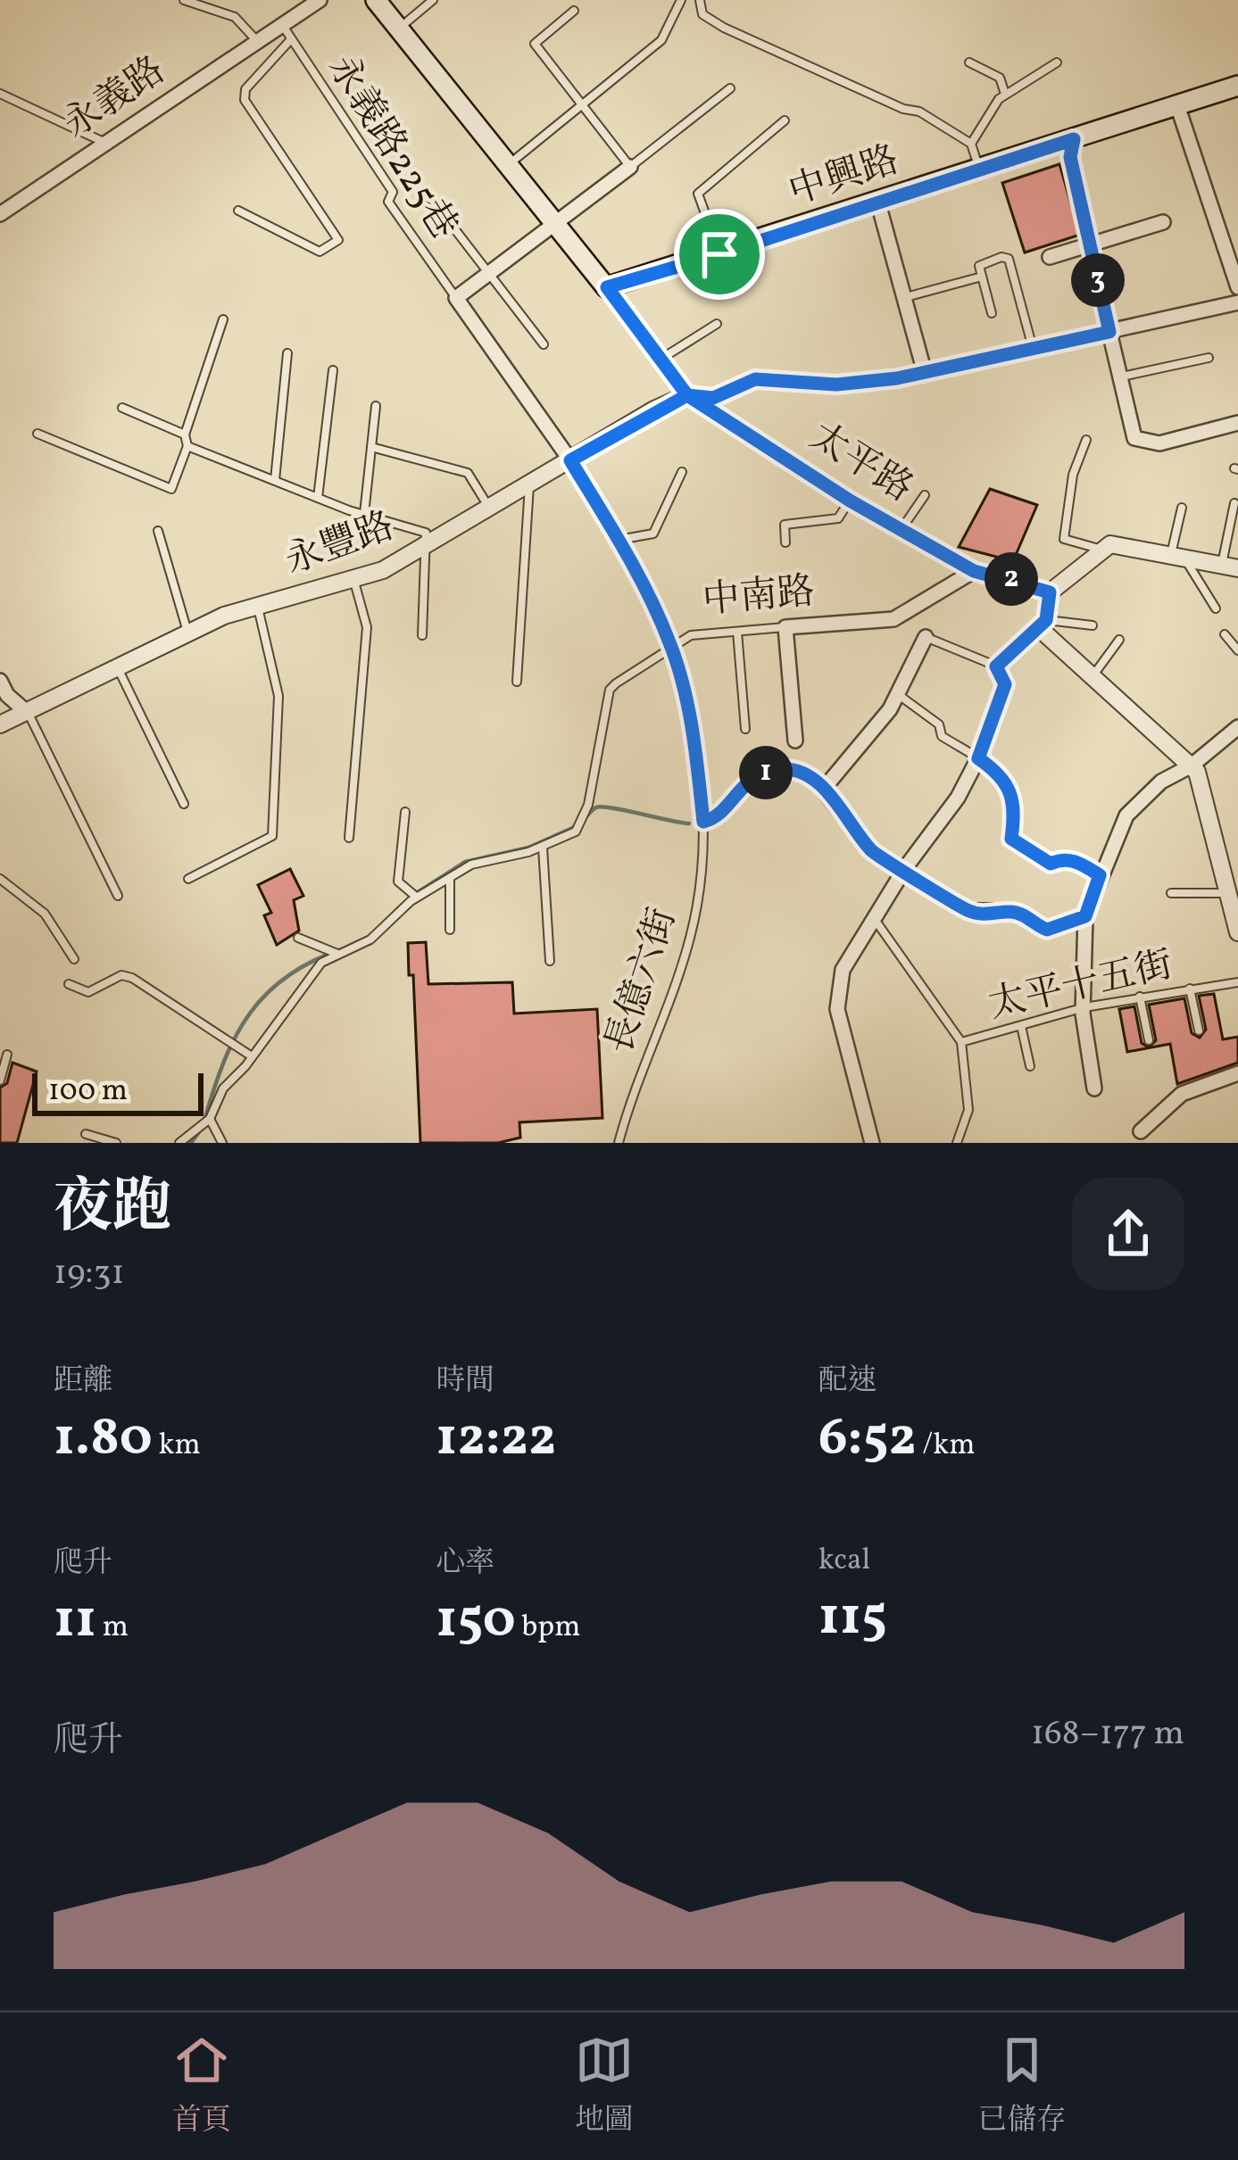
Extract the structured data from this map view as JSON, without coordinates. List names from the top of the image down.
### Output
{
  "streets": {
    "main road": ["中興路", "太平路"],
    "street": ["永義路", "永豐路", "中南路"],
    "lane": ["永義路225巷", "長億六街", "太平十五街"]
  },
  "crossings": [
    ["永義路", "永義路225巷"],
    ["中興路", "太平路"],
    ["太平路", "永豐路"],
    ["太平路", "中南路"],
    ["中南路", "長億六街"]
  ],
  "scale_bar": "100 m",
  "page": {
    "pins": ["3", "2", "1"],
    "scale": "100 m",
    "heading": ["夜跑", "19:31"],
    "stats": [
      ["距離", "1.80 km"],
      ["時間", "12:22"],
      ["配速", "6:52 /km"],
      ["爬升", "11 m"],
      ["心率", "150 bpm"],
      ["kcal", "115"]
    ],
    "chart": ["爬升", "168–177 m"],
    "tabs": ["首頁", "地圖", "已儲存"]
  }
}
